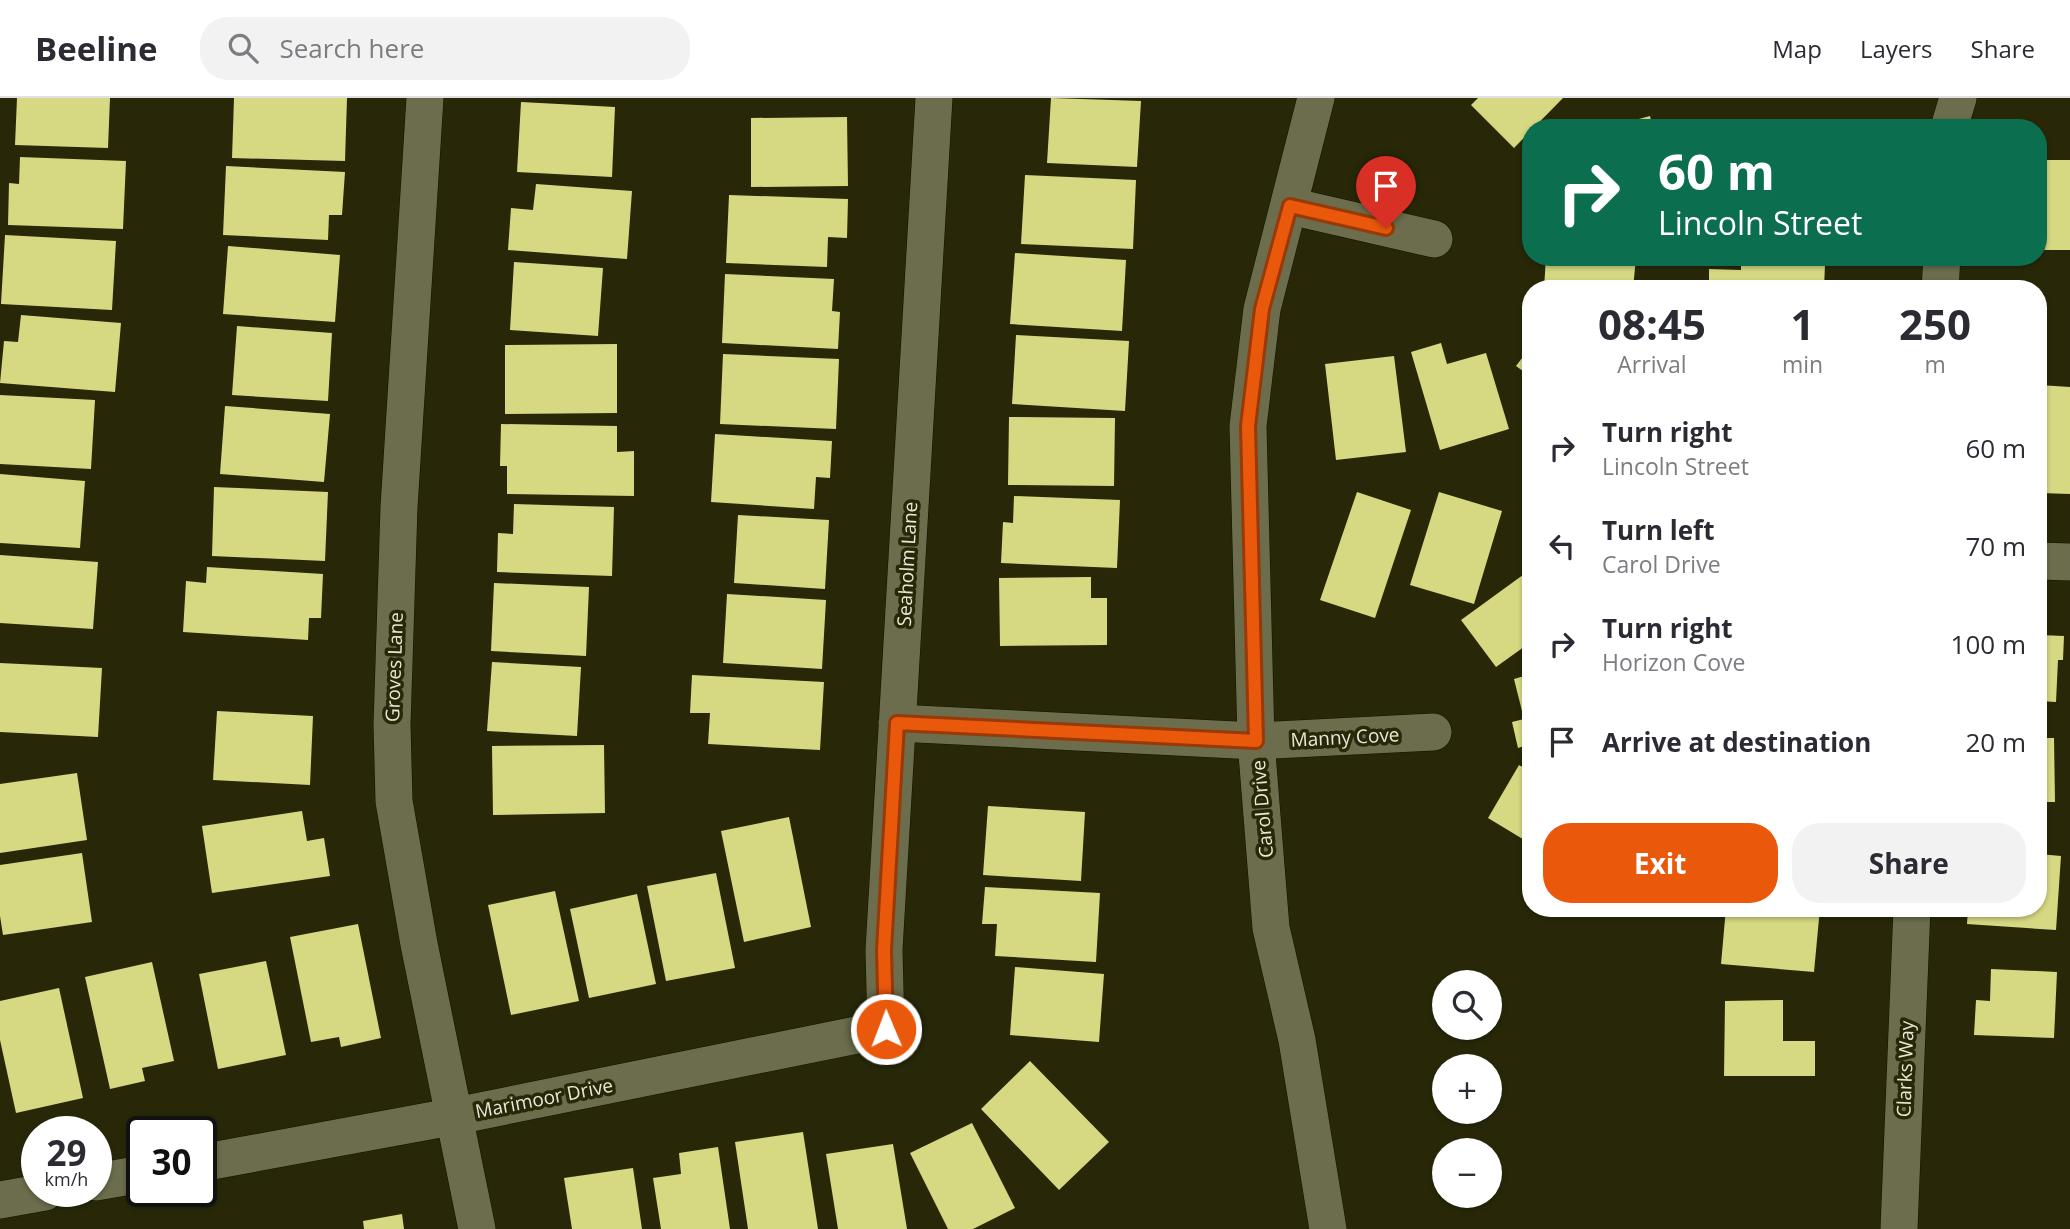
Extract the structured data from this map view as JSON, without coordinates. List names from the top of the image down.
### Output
{
  "streets": {
    "street": [
      "Seaholm Lane",
      "Groves Lane",
      "Manny Cove",
      "Carol Drive",
      "Clarks Way",
      "Marimoor Drive"
    ]
  },
  "crossings": [
    ["Seaholm Lane", "Manny Cove"],
    ["Seaholm Lane", "Marimoor Drive"],
    ["Groves Lane", "Marimoor Drive"],
    ["Manny Cove", "Carol Drive"]
  ],
  "page": {
    "header": "Beeline",
    "search": "Search here",
    "nav": ["Map", "Layers", "Share"],
    "turn": ["60 m", "Lincoln Street"],
    "eta": [
      "08:45",
      "Arrival",
      "1",
      "min",
      "250",
      "m"
    ],
    "list": [
      {
        "name": "Turn right",
        "note": "Lincoln Street",
        "value": "60 m"
      },
      {
        "name": "Turn left",
        "note": "Carol Drive",
        "value": "70 m"
      },
      {
        "name": "Turn right",
        "note": "Horizon Cove",
        "value": "100 m"
      },
      {
        "name": "Arrive at destination",
        "value": "20 m"
      }
    ],
    "buttons": ["Exit", "Share"],
    "map_buttons": ["+", "−"],
    "speed": "29 km/h",
    "limit": "30"
  }
}
